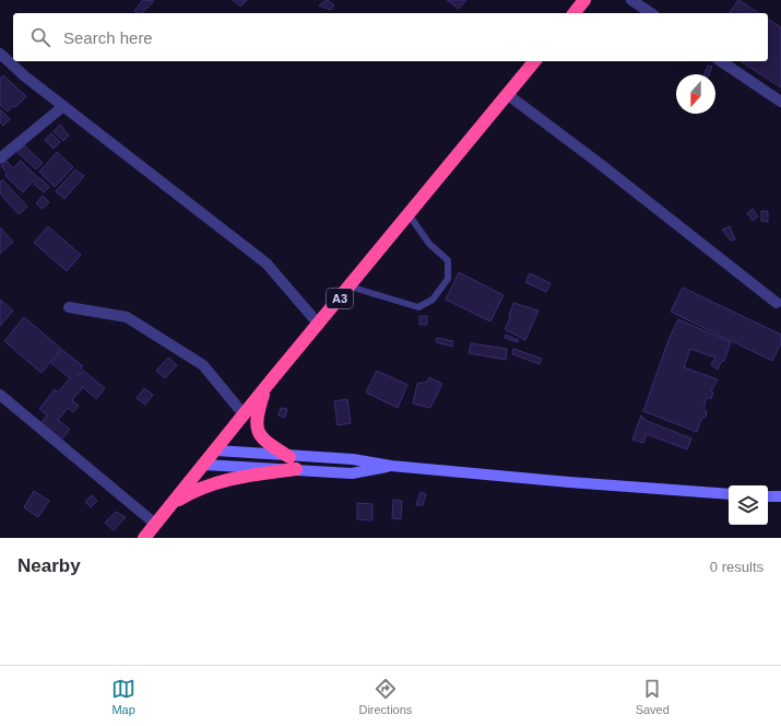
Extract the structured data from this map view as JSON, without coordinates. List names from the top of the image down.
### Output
{
  "streets": {
    "highway": ["A3"]
  },
  "north": "bottom",
  "page": {
    "search": "Search here",
    "heading": ["Nearby", "0 results"],
    "nav": ["Map", "Directions", "Saved"]
  }
}
